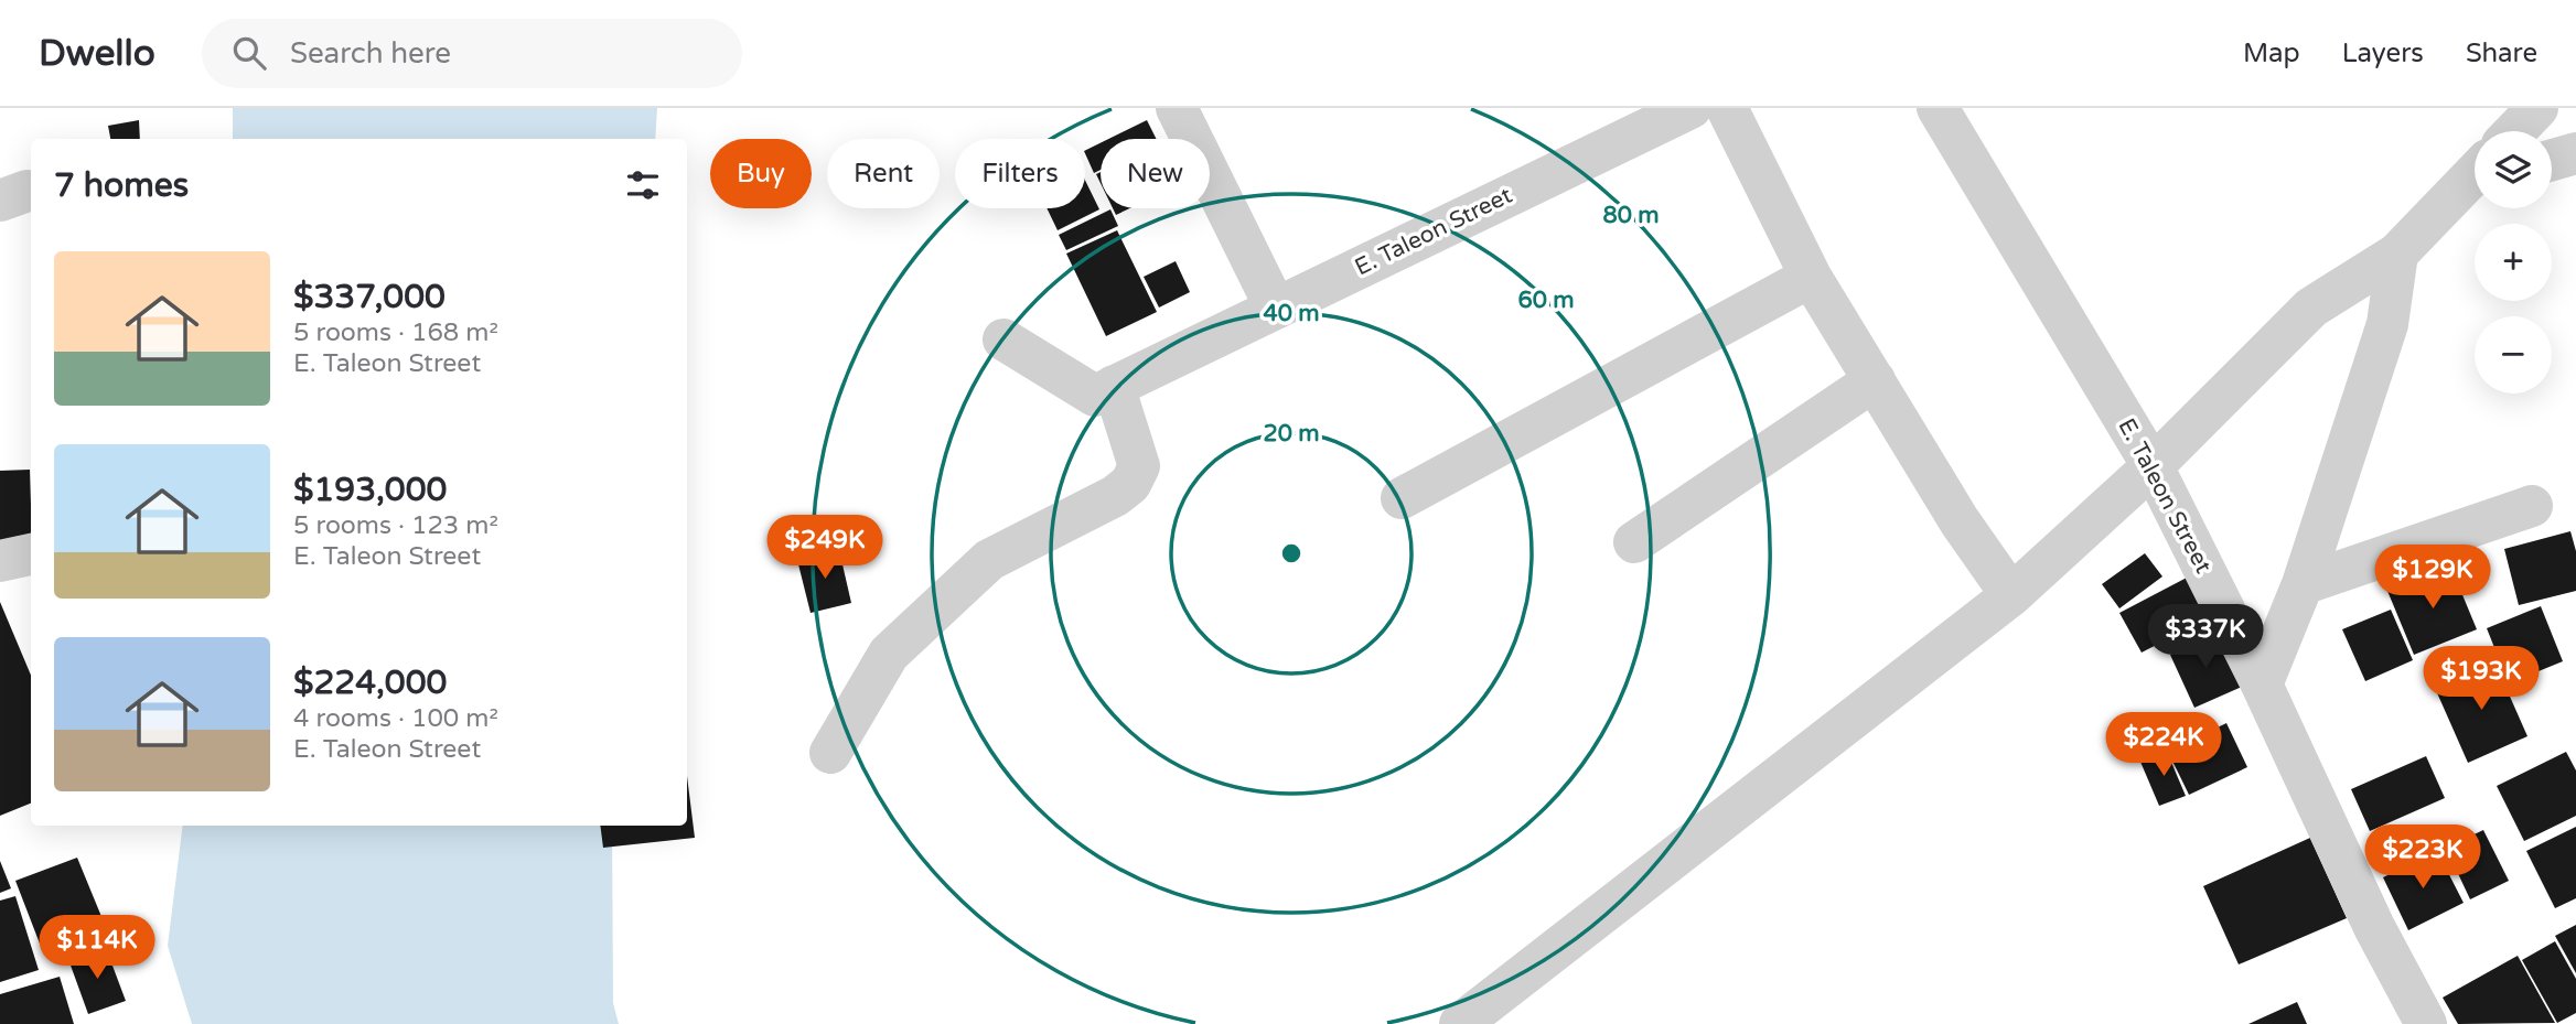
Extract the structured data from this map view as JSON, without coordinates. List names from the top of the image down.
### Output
{
  "streets": {
    "street": ["E. Taleon Street"]
  },
  "page": {
    "header": "Dwello",
    "search": "Search here",
    "nav": ["Map", "Layers", "Share"],
    "map_buttons": ["+", "−"],
    "chip": [
      "Buy",
      "Rent",
      "Filters",
      "New"
    ],
    "heading": "7 homes",
    "list": [
      {
        "name": "$337,000",
        "note": "5 rooms · 168 m² · E. Taleon Street"
      },
      {
        "name": "$193,000",
        "note": "5 rooms · 123 m² · E. Taleon Street"
      },
      {
        "name": "$224,000",
        "note": "4 rooms · 100 m² · E. Taleon Street"
      }
    ],
    "price": [
      "$249K",
      "$129K",
      "$337K",
      "$193K",
      "$224K",
      "$223K",
      "$114K"
    ]
  },
  "rings": [
    "80 m",
    "60 m",
    "40 m",
    "20 m"
  ]
}
